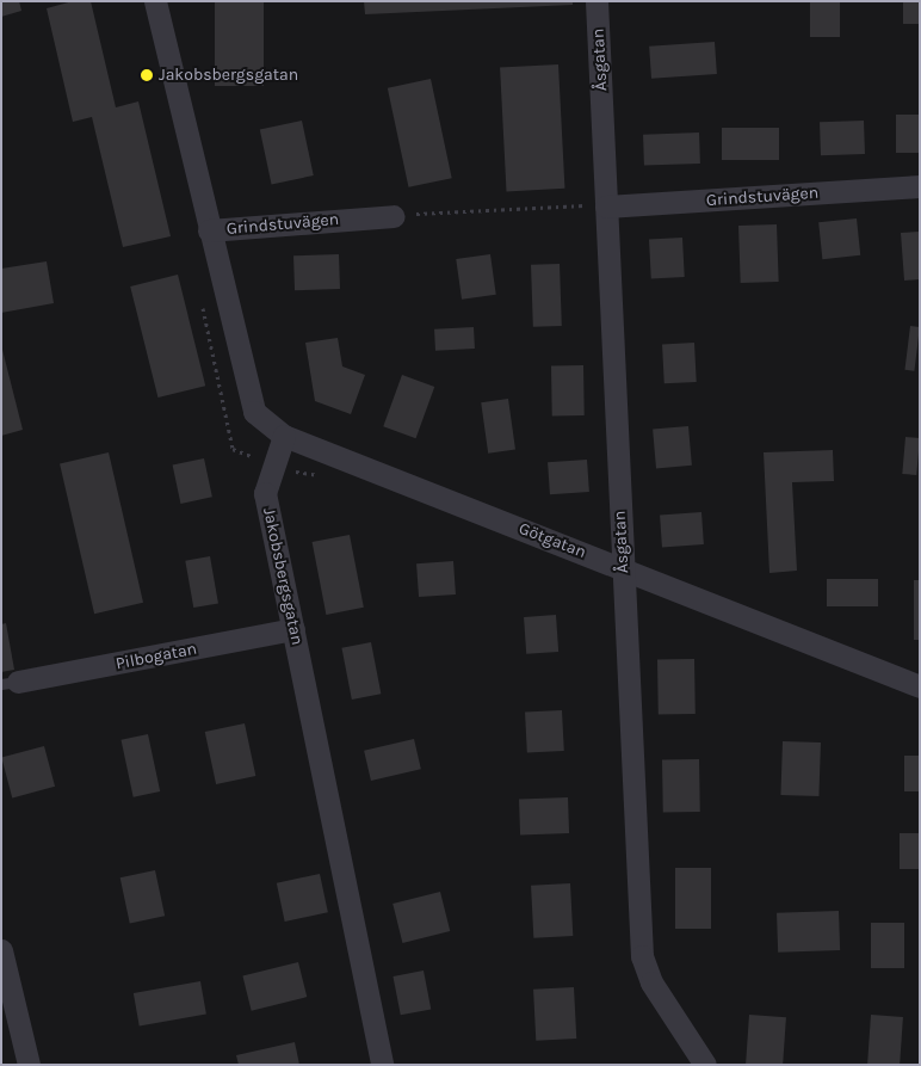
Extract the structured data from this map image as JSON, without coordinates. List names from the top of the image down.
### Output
{
  "streets": {
    "street": [
      "Åsgatan",
      "Grindstuvägen",
      "Götgatan",
      "Jakobsbergsgatan",
      "Pilbogatan"
    ]
  },
  "crossings": [
    ["Åsgatan", "Grindstuvägen"],
    ["Åsgatan", "Götgatan"],
    ["Götgatan", "Jakobsbergsgatan"],
    ["Jakobsbergsgatan", "Pilbogatan"]
  ],
  "places": ["Jakobsbergsgatan"]
}
